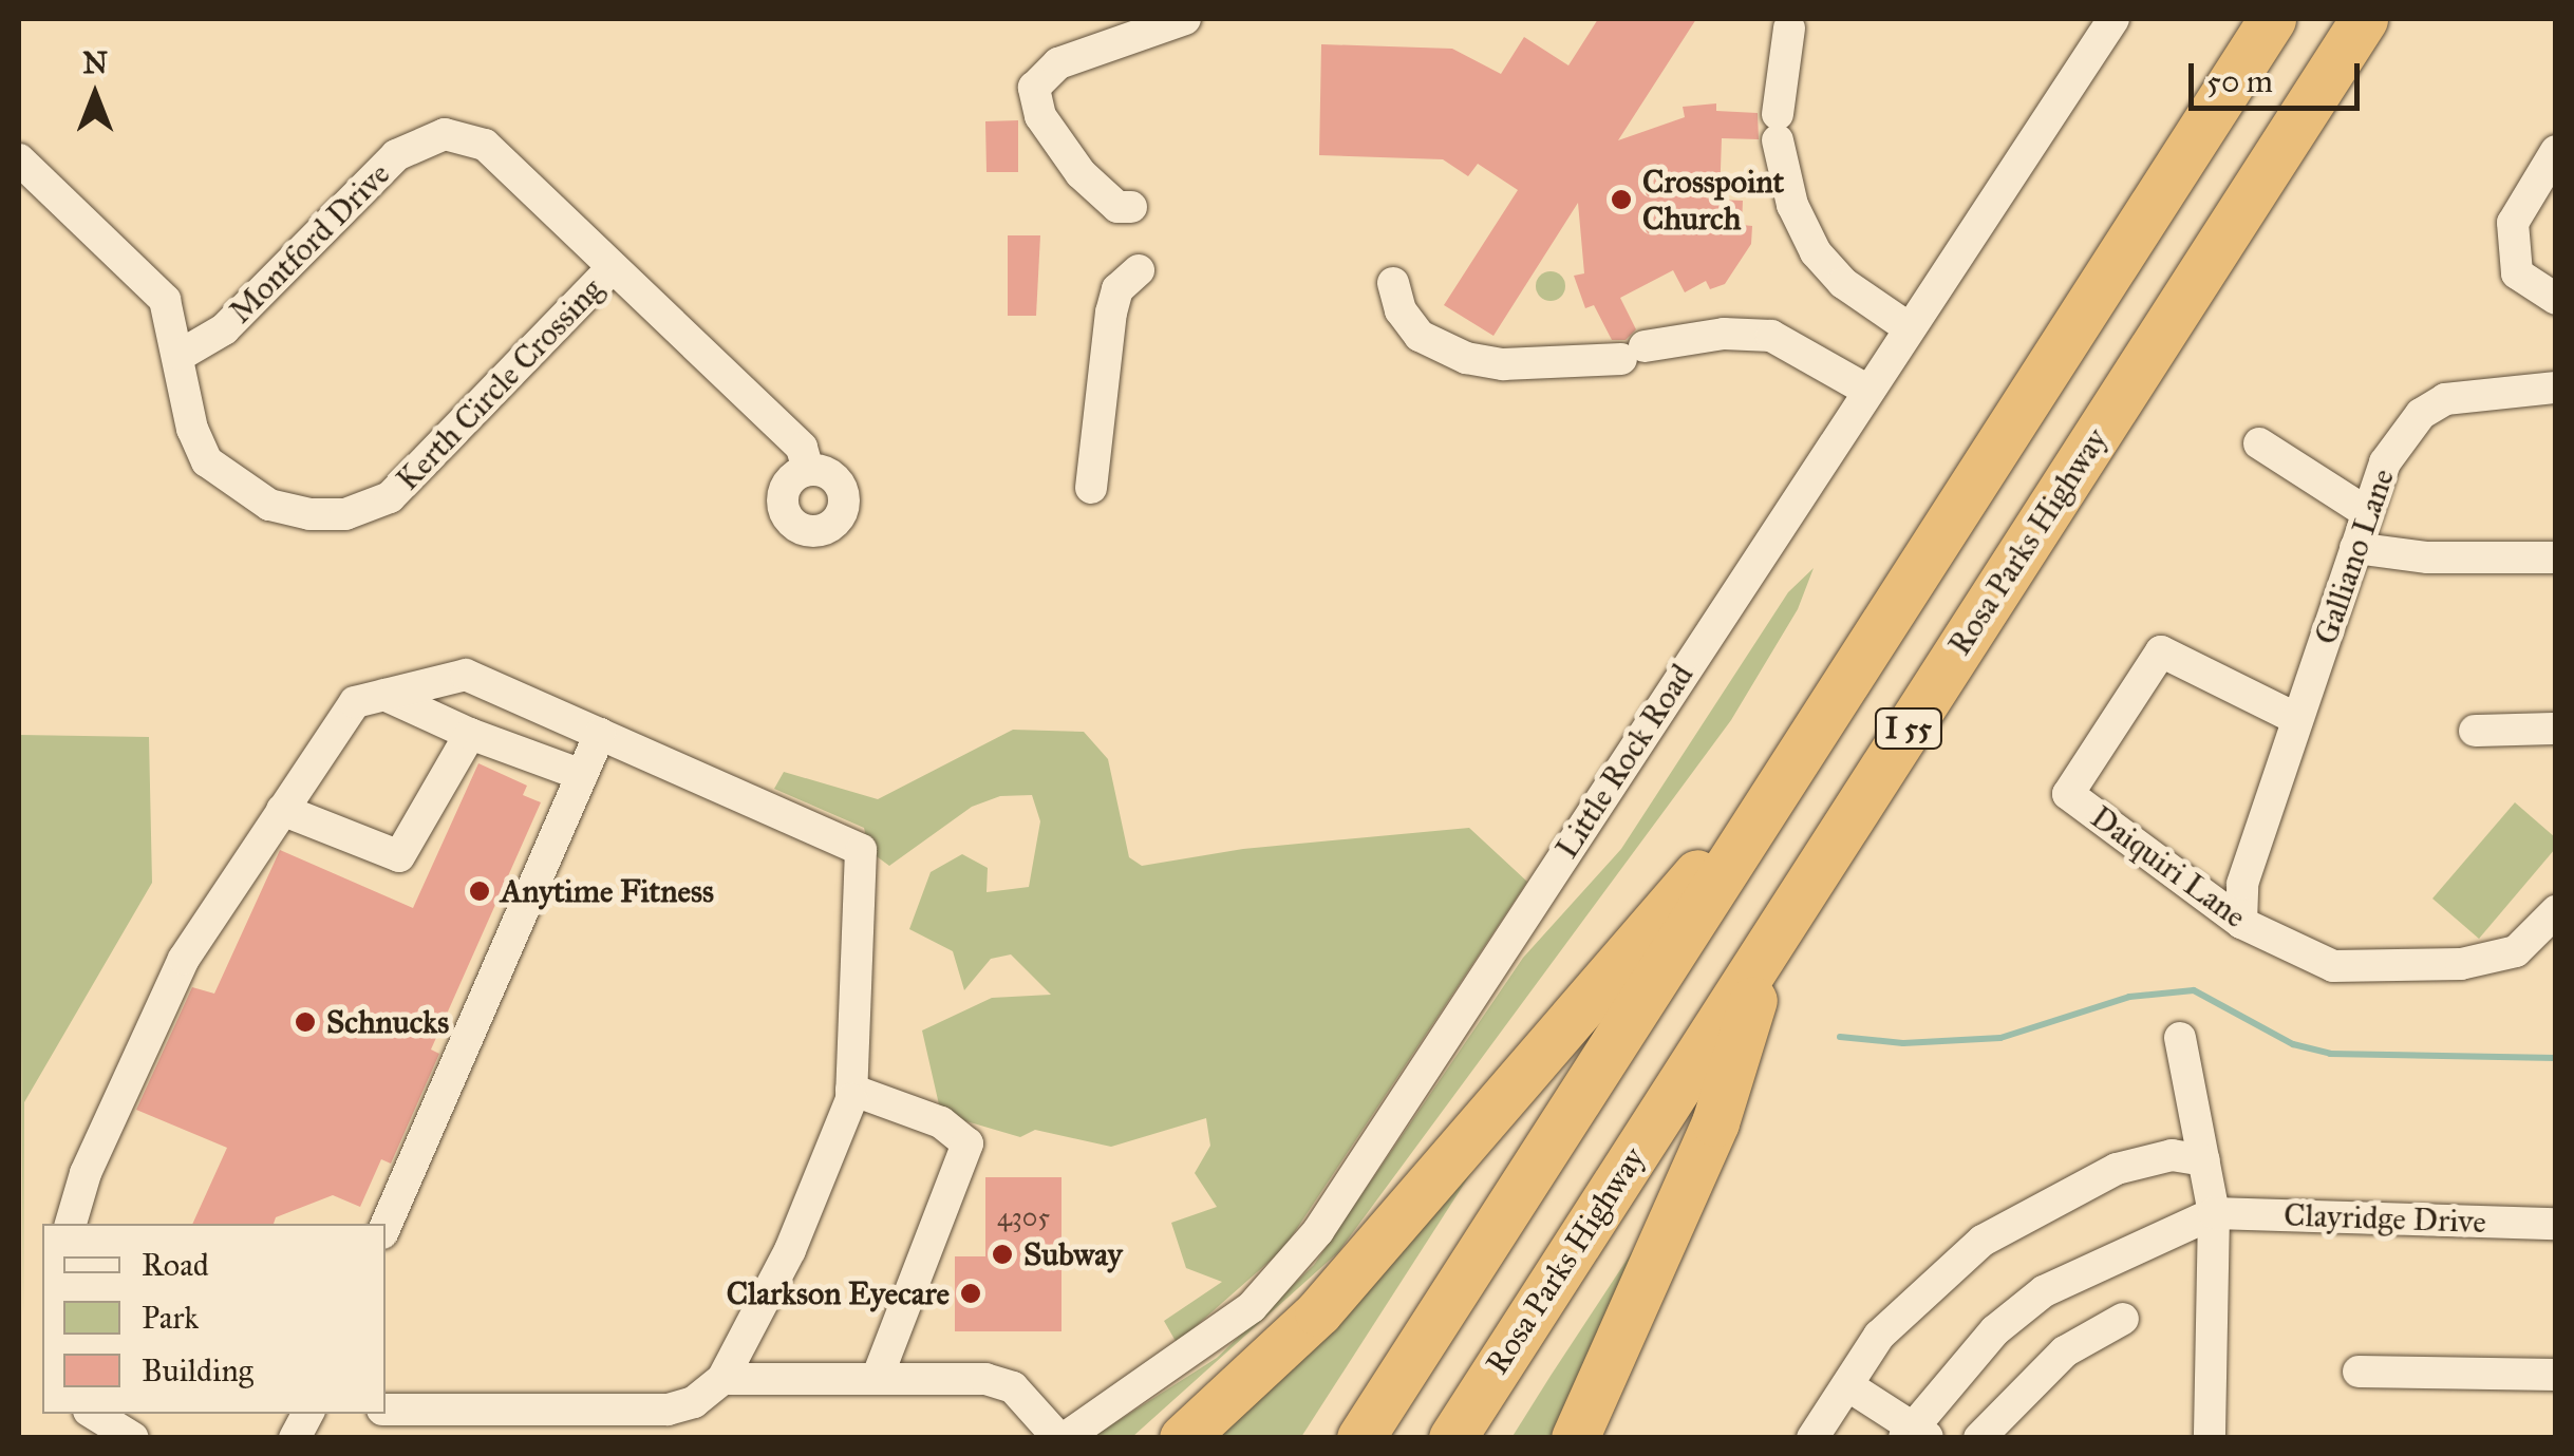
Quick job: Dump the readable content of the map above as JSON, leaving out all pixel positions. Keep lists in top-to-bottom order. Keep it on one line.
{"streets":{"highway":["Rosa Parks Highway","I 55"],"street":["Montford Drive","Kerth Circle Crossing","Galliano Lane","Little Rock Road","Daiquiri Lane","Clayridge Drive"]},"crossings":[["Montford Drive","Kerth Circle Crossing"],["Galliano Lane","Daiquiri Lane"]],"places":["Crosspoint Church","Anytime Fitness","Schnucks","Subway","Clarkson Eyecare"],"house_numbers":["4305"],"legend":["Road","Park","Building"],"scale_bar":"50 m","north":"top"}
